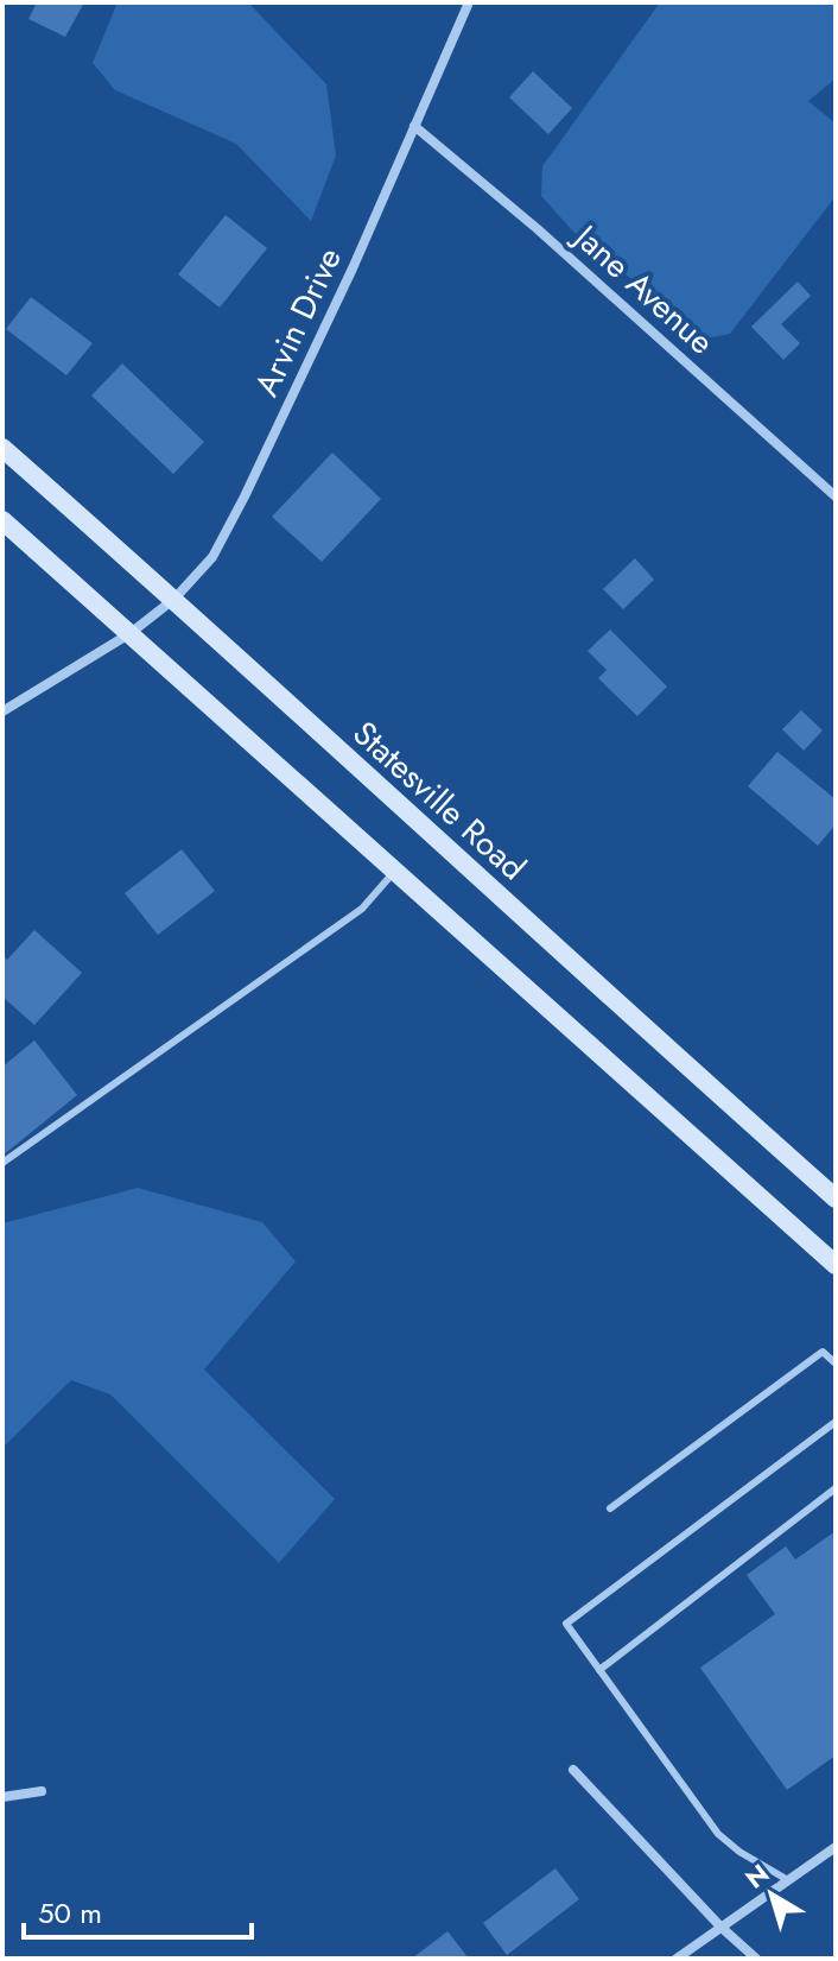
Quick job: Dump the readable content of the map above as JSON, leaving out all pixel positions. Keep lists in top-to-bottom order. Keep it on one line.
{"streets":{"main road":["Statesville Road"],"street":["Jane Avenue","Arvin Drive"]},"crossings":[["Jane Avenue","Arvin Drive"],["Arvin Drive","Statesville Road"]],"scale_bar":"50 m","north":"top left"}
